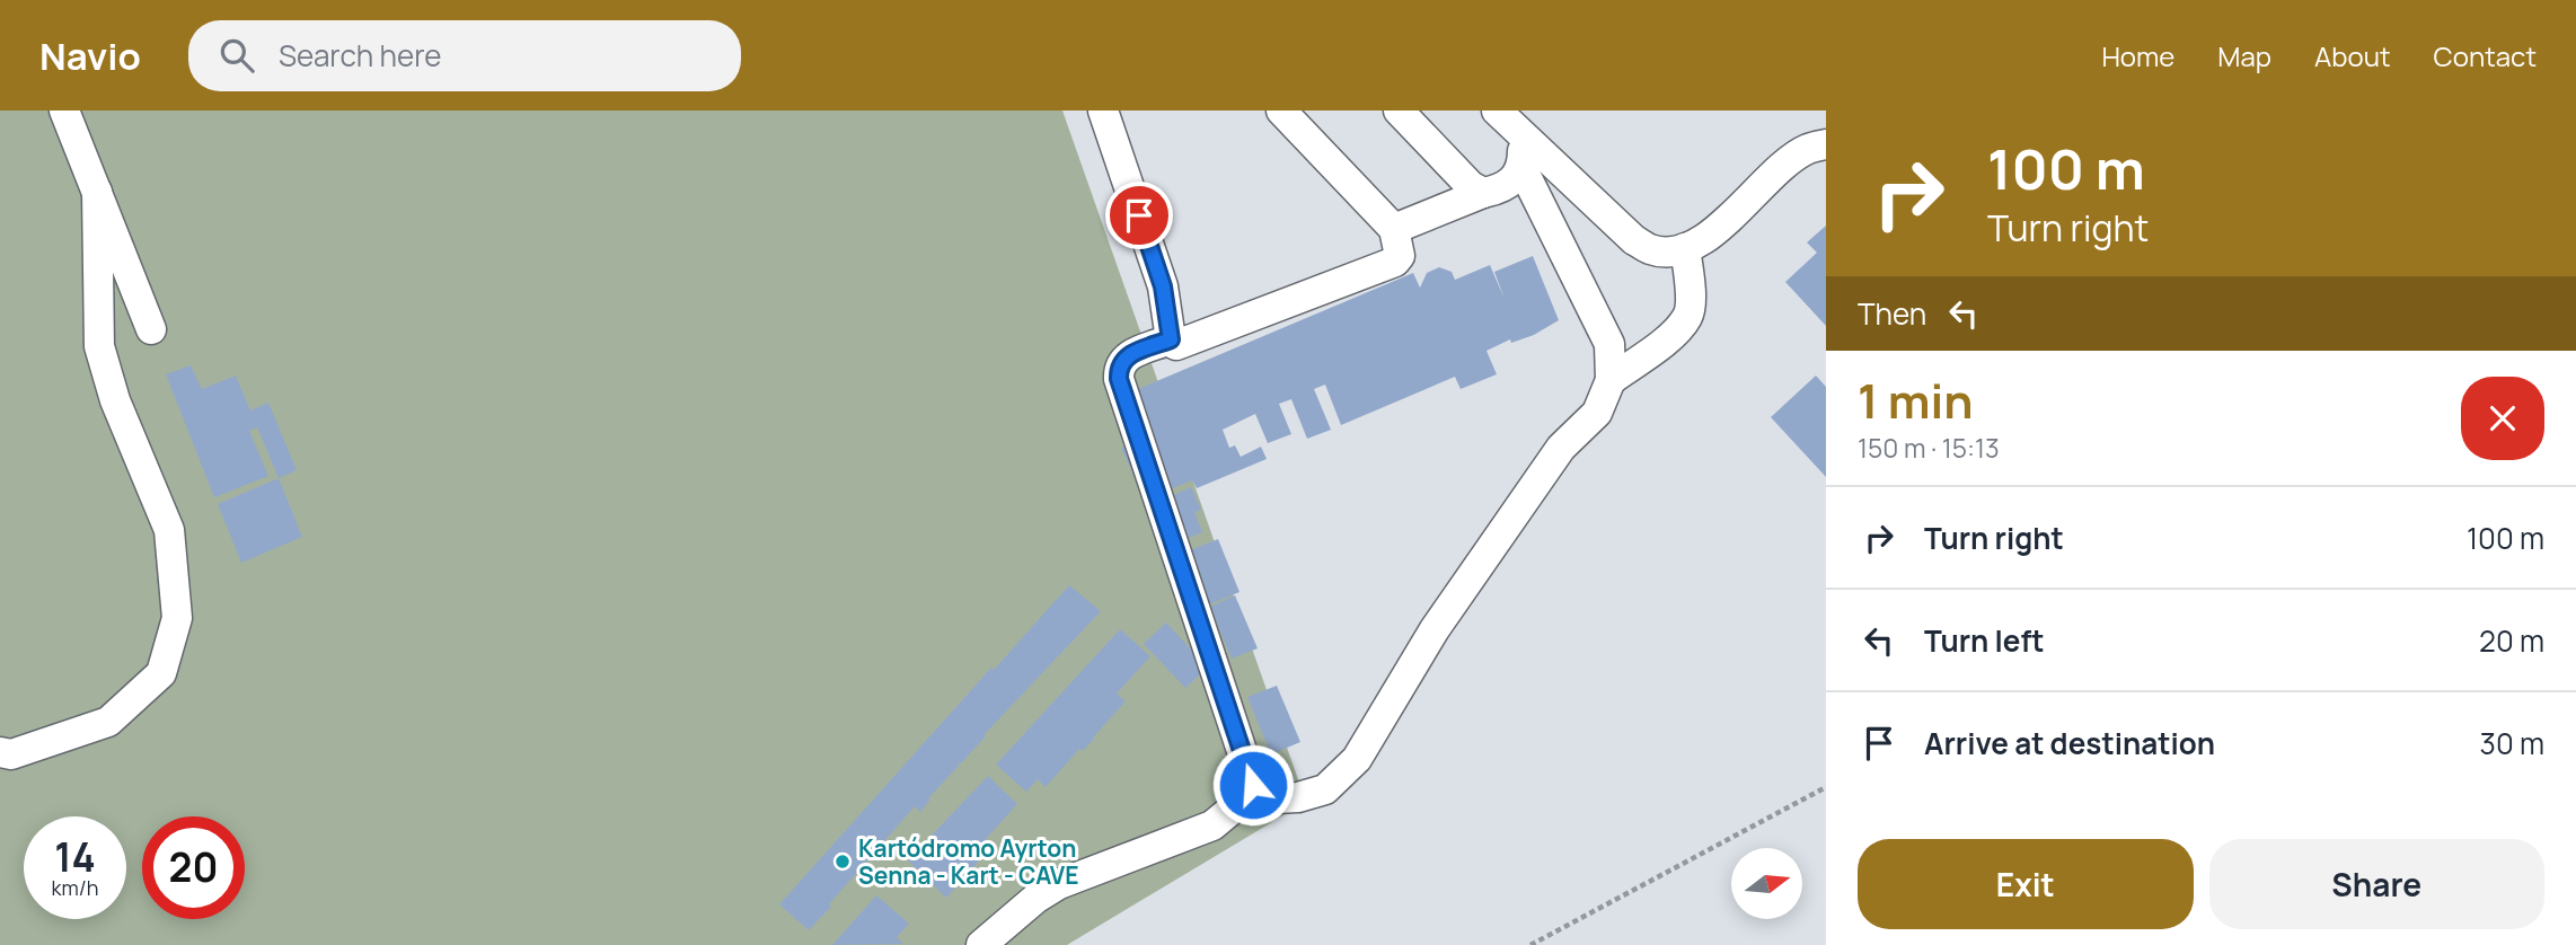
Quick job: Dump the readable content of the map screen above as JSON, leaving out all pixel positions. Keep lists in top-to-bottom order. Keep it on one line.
{"places":["Kartódromo Ayrton Senna - Kart - CAVE"],"north":"right","page":{"header":"Navio","search":"Search here","nav":["Home","Map","About","Contact"],"turn":["100 m","Turn right"],"then":"Then","heading":["1 min","150 m · 15:13"],"list":[{"name":"Turn right","value":"100 m"},{"name":"Turn left","value":"20 m"},{"name":"Arrive at destination","value":"30 m"}],"speed":"14 km/h","limit":"20","buttons":["Exit","Share"]}}
